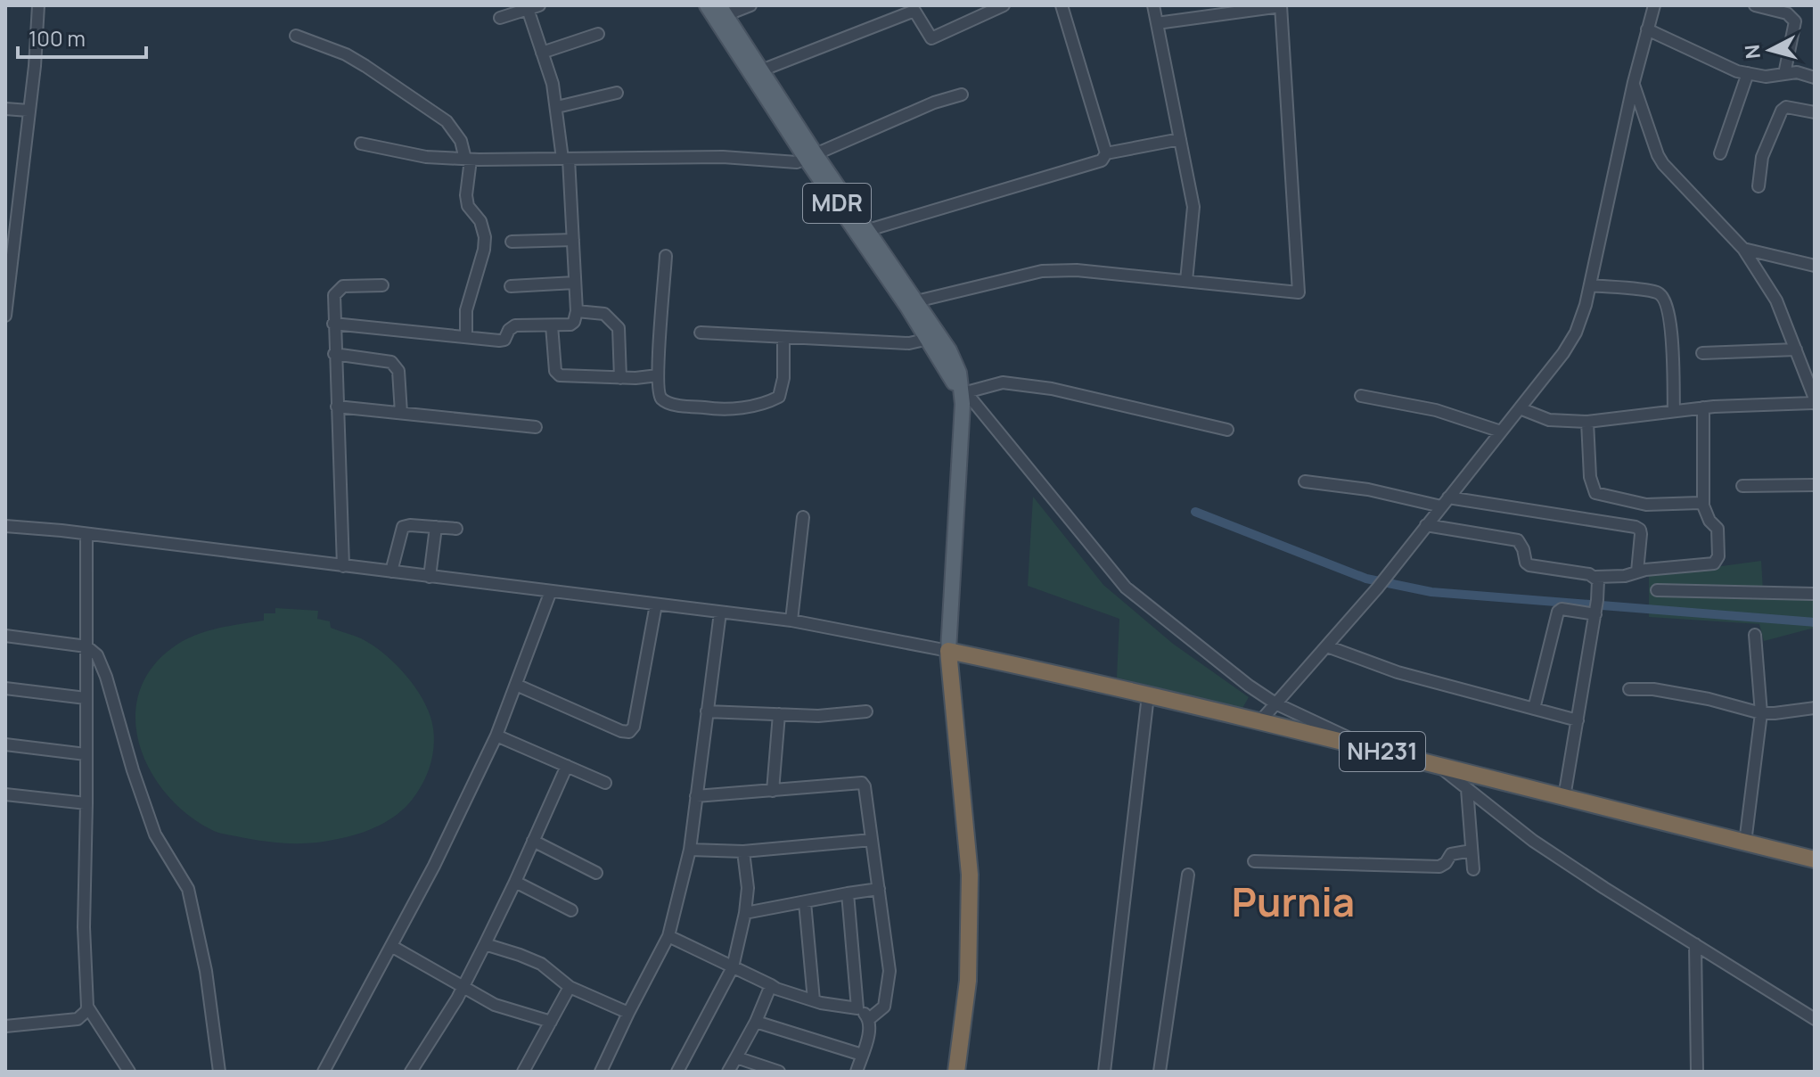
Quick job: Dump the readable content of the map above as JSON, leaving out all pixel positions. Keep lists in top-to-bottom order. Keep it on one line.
{"streets":{"highway":["NH231"],"main road":["MDR"]},"crossings":[["MDR","NH231"]],"districts":["Purnia"],"scale_bar":"100 m","north":"left"}
